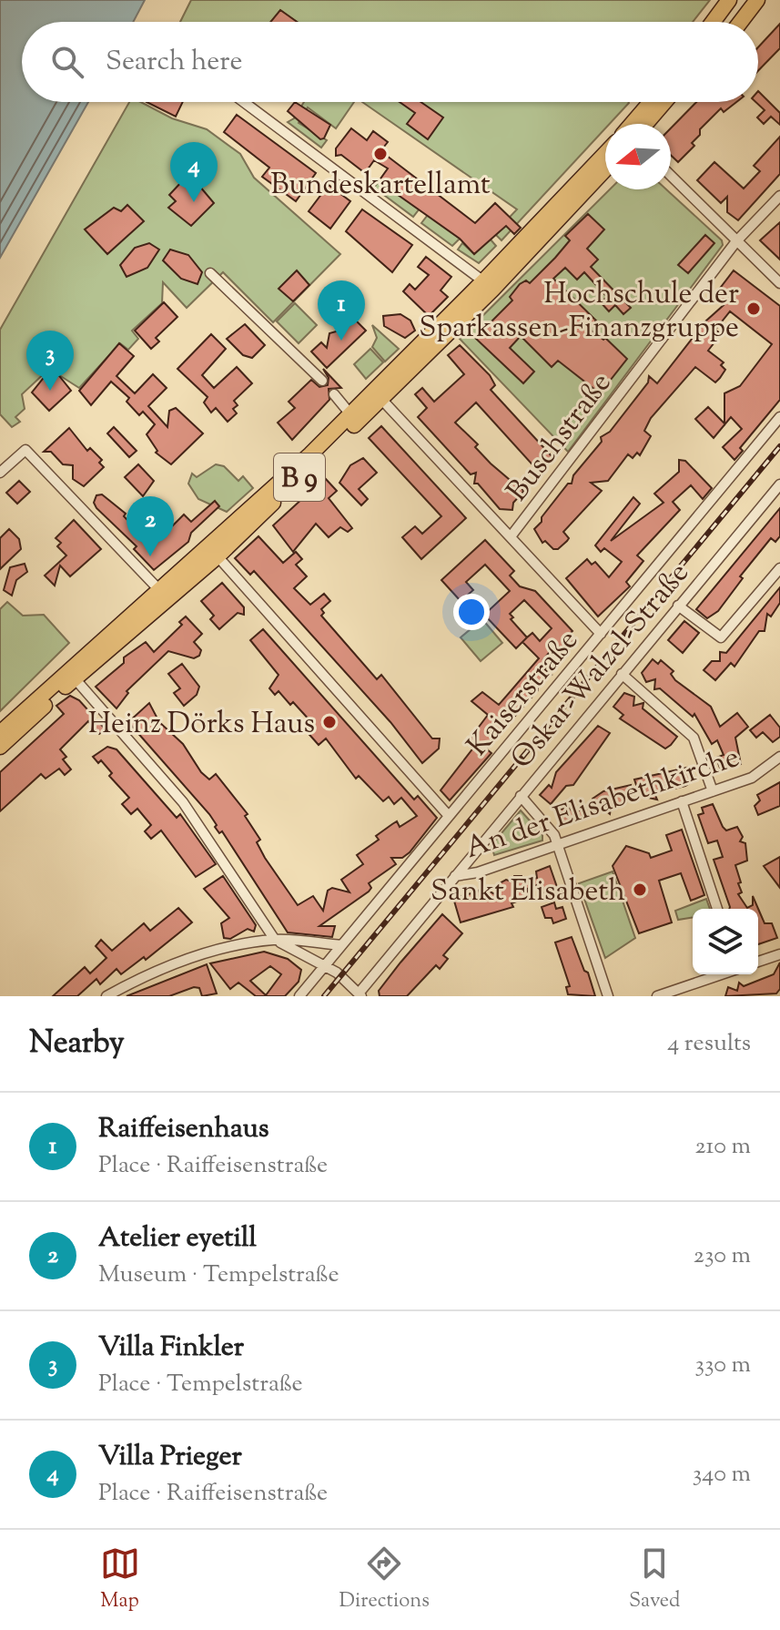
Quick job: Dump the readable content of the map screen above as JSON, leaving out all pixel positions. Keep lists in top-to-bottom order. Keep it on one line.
{"streets":{"main road":["B 9"],"street":["Buschstraße","Oskar-Walzel-Straße","Kaiserstraße","An der Elisabethkirche"]},"crossings":[["Oskar-Walzel-Straße","An der Elisabethkirche"]],"places":["Bundeskartellamt","Hochschule der Sparkassen-Finanzgruppe","Heinz Dörks Haus","Sankt Elisabeth"],"north":"left","page":{"search":"Search here","pins":["4","1","3","2"],"heading":["Nearby","4 results"],"list":[{"mark":"1","name":"Raiffeisenhaus","note":"Place · Raiffeisenstraße","value":"210 m"},{"mark":"2","name":"Atelier eyetill","note":"Museum · Tempelstraße","value":"230 m"},{"mark":"3","name":"Villa Finkler","note":"Place · Tempelstraße","value":"330 m"},{"mark":"4","name":"Villa Prieger","note":"Place · Raiffeisenstraße","value":"340 m"}],"nav":["Map","Directions","Saved"]}}
